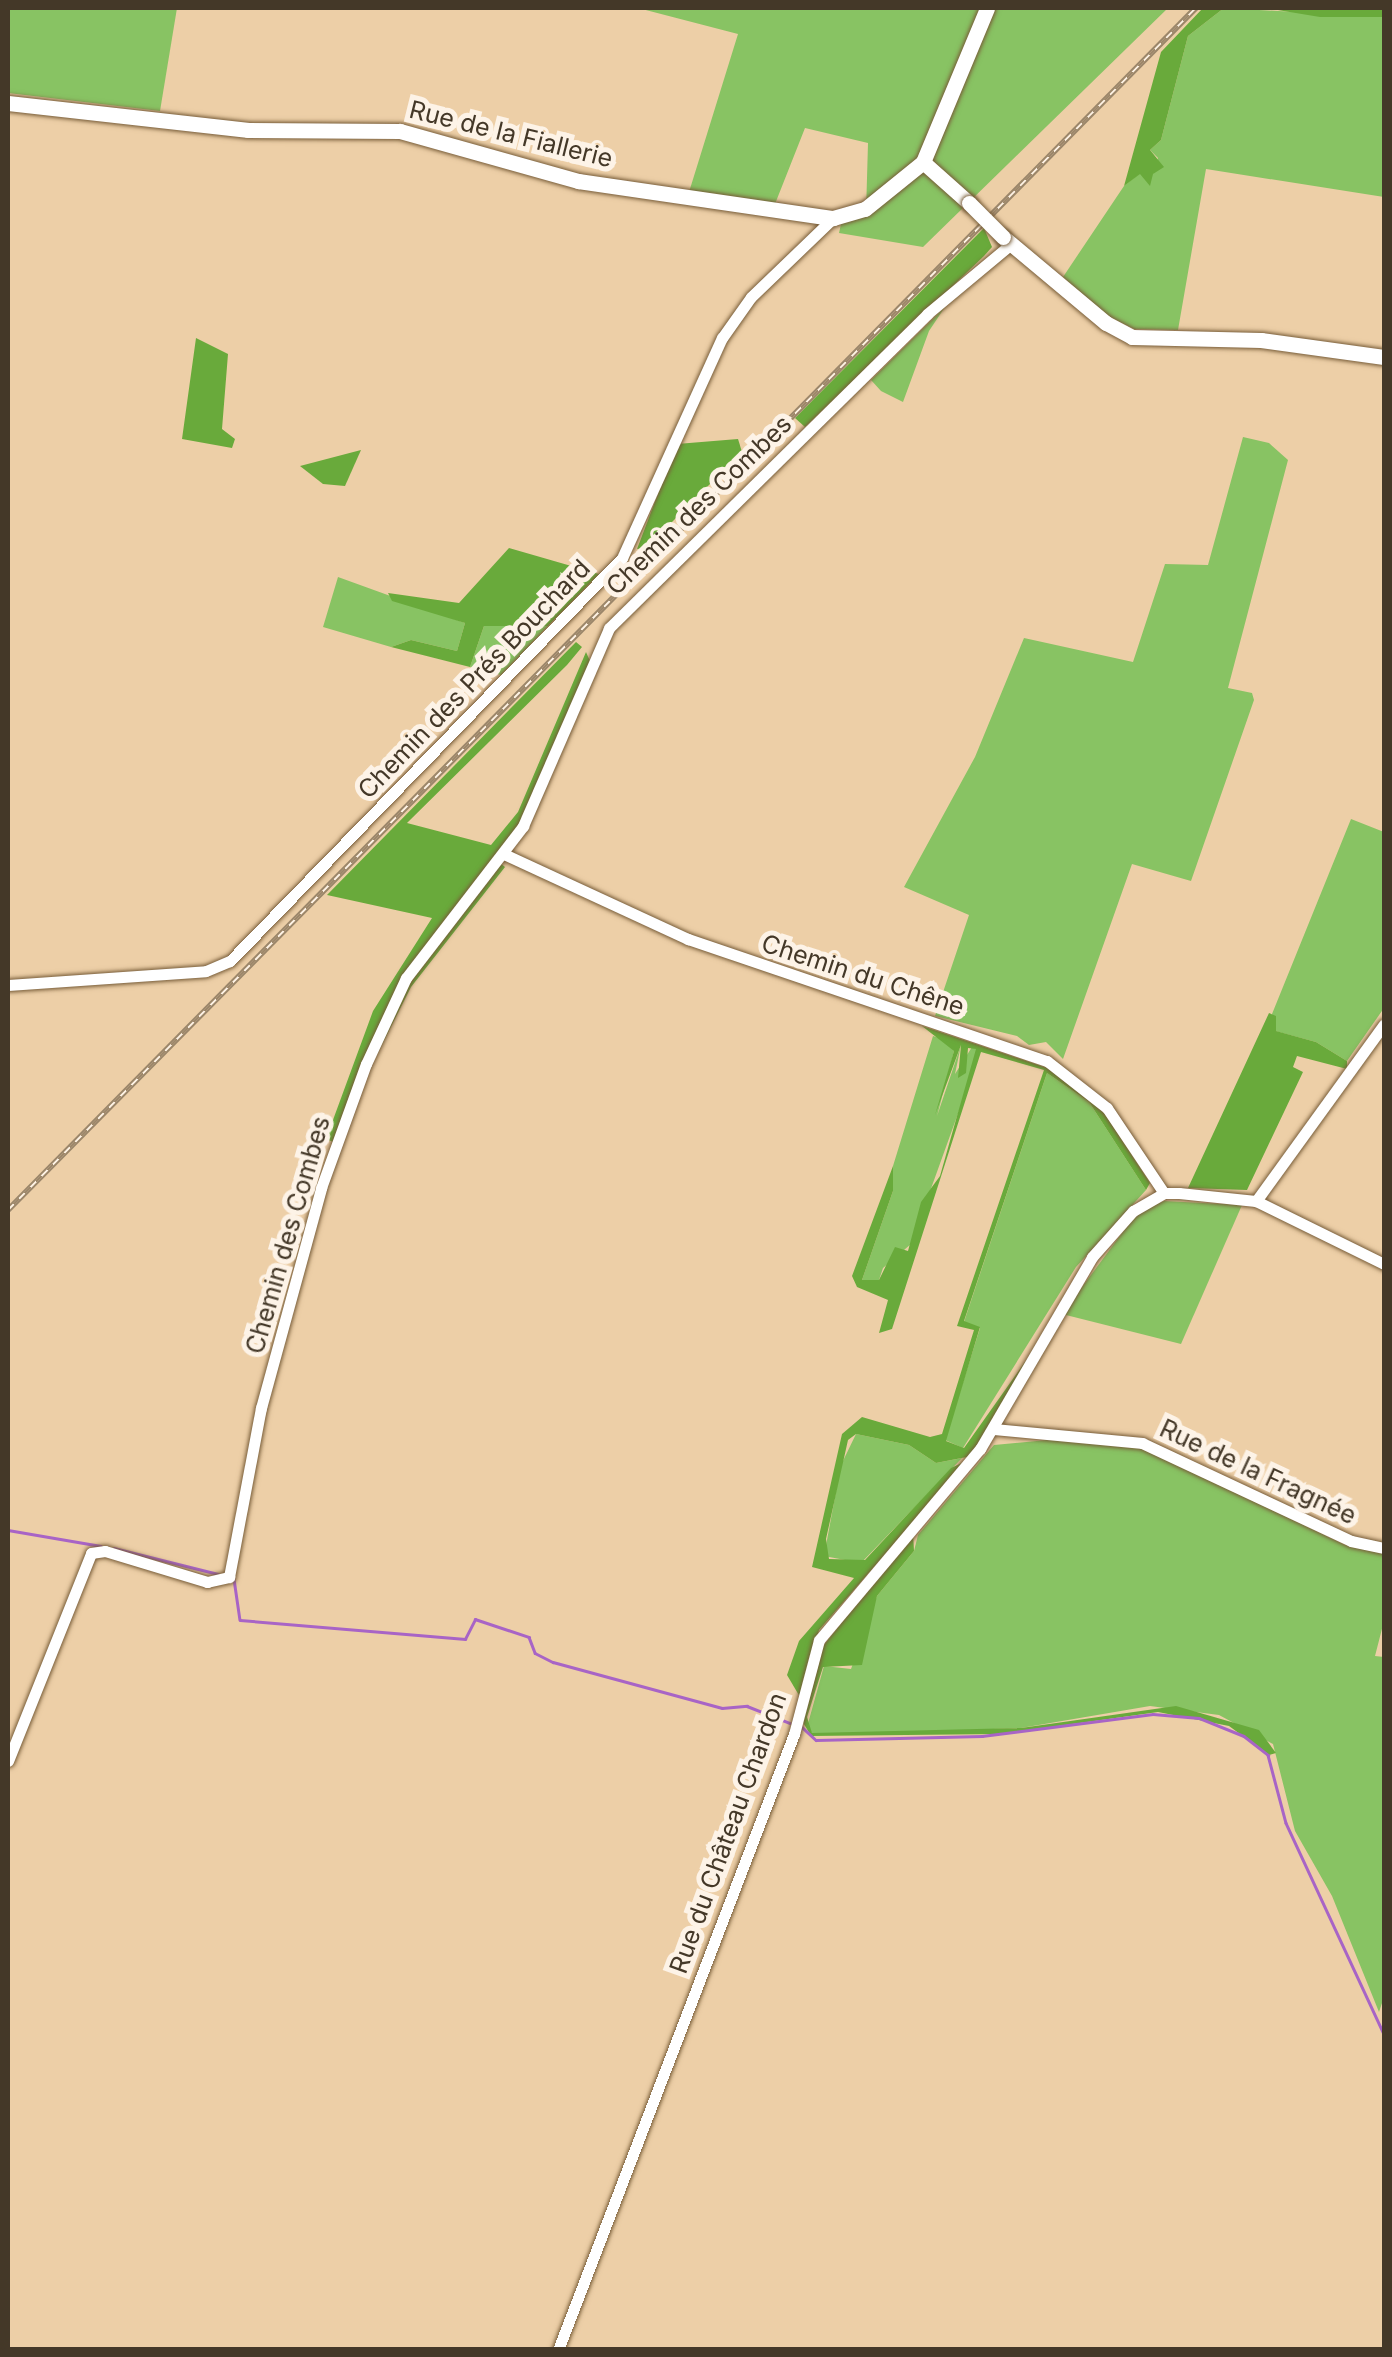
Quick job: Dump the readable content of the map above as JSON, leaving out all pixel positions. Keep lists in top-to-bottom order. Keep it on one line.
{"streets":{"street":["Rue de la Fiallerie","Chemin des Combes","Chemin des Prés Bouchard","Chemin du Chêne","Rue de la Fragnée","Rue du Château Chardon"]},"crossings":[["Rue de la Fiallerie","Chemin des Prés Bouchard"],["Chemin des Combes","Chemin du Chêne"],["Chemin du Chêne","Rue du Château Chardon"],["Rue de la Fragnée","Rue du Château Chardon"]]}
